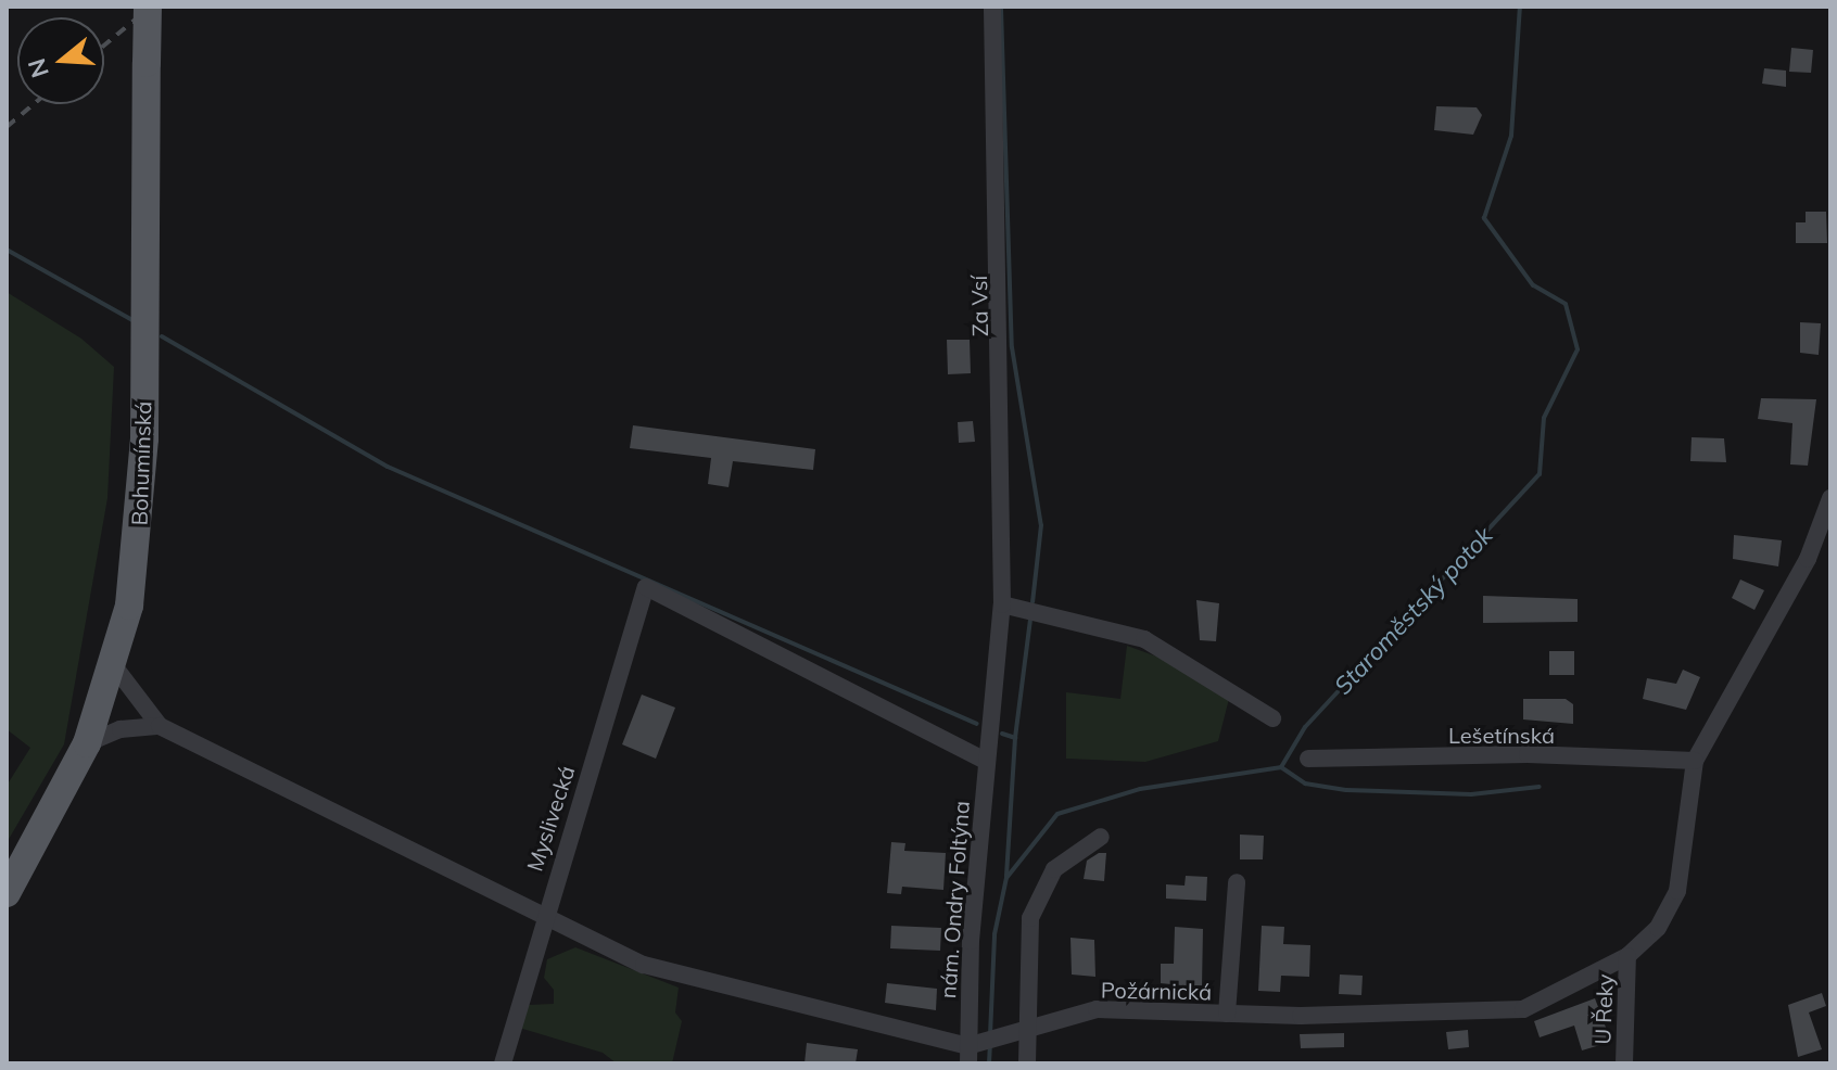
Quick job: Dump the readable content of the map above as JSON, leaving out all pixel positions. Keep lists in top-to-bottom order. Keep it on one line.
{"streets":{"main road":["Bohumínská"],"street":["Za Vsí","Lešetínská","Myslivecká","nám. Ondry Foltýna","Požárnická","U Řeky"]},"crossings":[["Za Vsí","nám. Ondry Foltýna"],["Myslivecká","nám. Ondry Foltýna"],["nám. Ondry Foltýna","Požárnická"],["Požárnická","U Řeky"]],"water":["Staroměstský potok"],"north":"left"}
